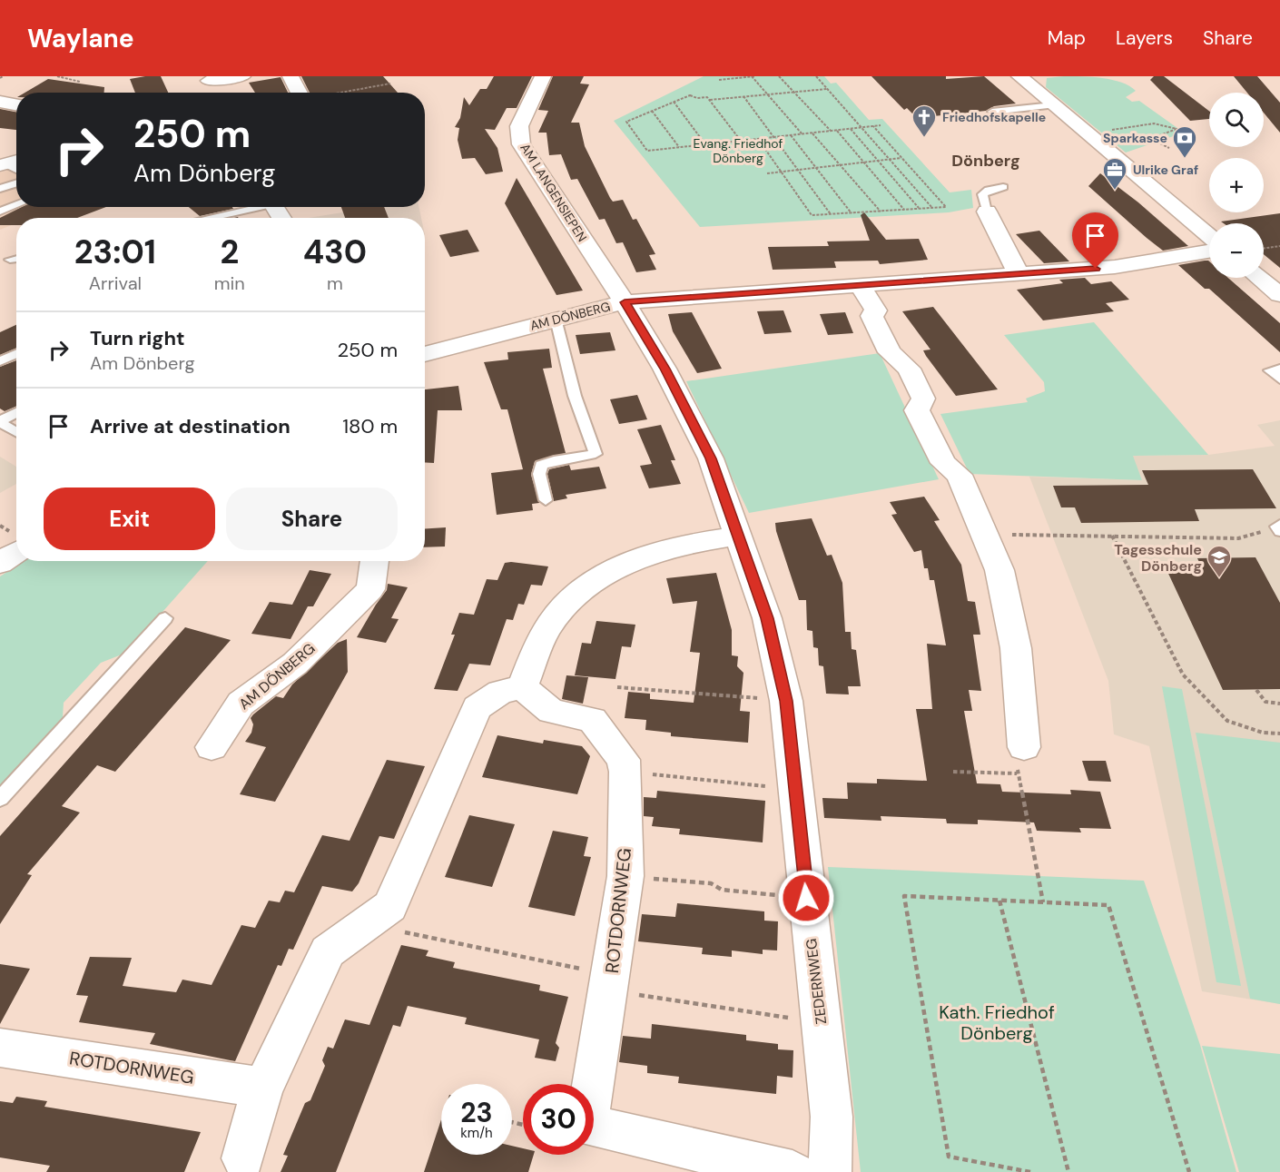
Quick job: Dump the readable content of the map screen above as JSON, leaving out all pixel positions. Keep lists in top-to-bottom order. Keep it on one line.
{"streets":{"street":["AM LANGENSIEPEN","AM DÖNBERG","ROTDORNWEG","ZEDERNWEG"]},"crossings":[["AM LANGENSIEPEN","AM DÖNBERG"],["AM LANGENSIEPEN","ZEDERNWEG"],["AM DÖNBERG","ZEDERNWEG"]],"districts":["Dönberg"],"parks":["Evang. Friedhof Dönberg","Kath. Friedhof Dönberg"],"places":{"church":["Friedhofskapelle"],"bank":["Sparkasse"],"office":["Ulrike Graf"],"school or university":["Tagesschule Dönberg"]},"page":{"header":"Waylane","nav":["Map","Layers","Share"],"map_buttons":["+","−"],"turn":["250 m","Am Dönberg"],"eta":["23:01","Arrival","2","min","430","m"],"list":[{"name":"Turn right","note":"Am Dönberg","value":"250 m"},{"name":"Arrive at destination","value":"180 m"}],"buttons":["Exit","Share"],"speed":"23 km/h","limit":"30"}}
